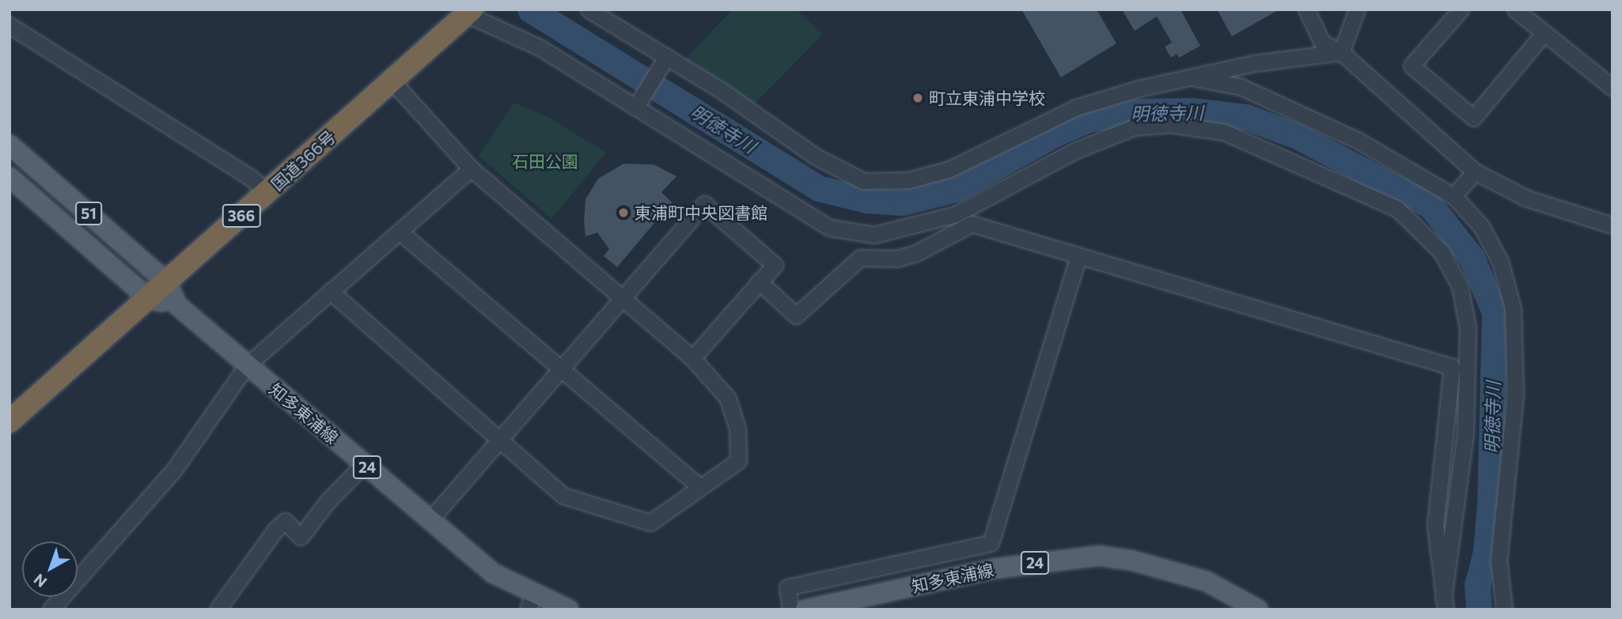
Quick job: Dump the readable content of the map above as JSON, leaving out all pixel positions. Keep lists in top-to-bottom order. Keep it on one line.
{"streets":{"highway":["国道366号","366"],"main road":["51","知多東浦線","24"]},"crossings":[["国道366号","51"],["国道366号","知多東浦線"],["51","知多東浦線"]],"water":["明徳寺川"],"parks":["石田公園"],"places":["町立東浦中学校","東浦町中央図書館"],"north":"bottom left"}
